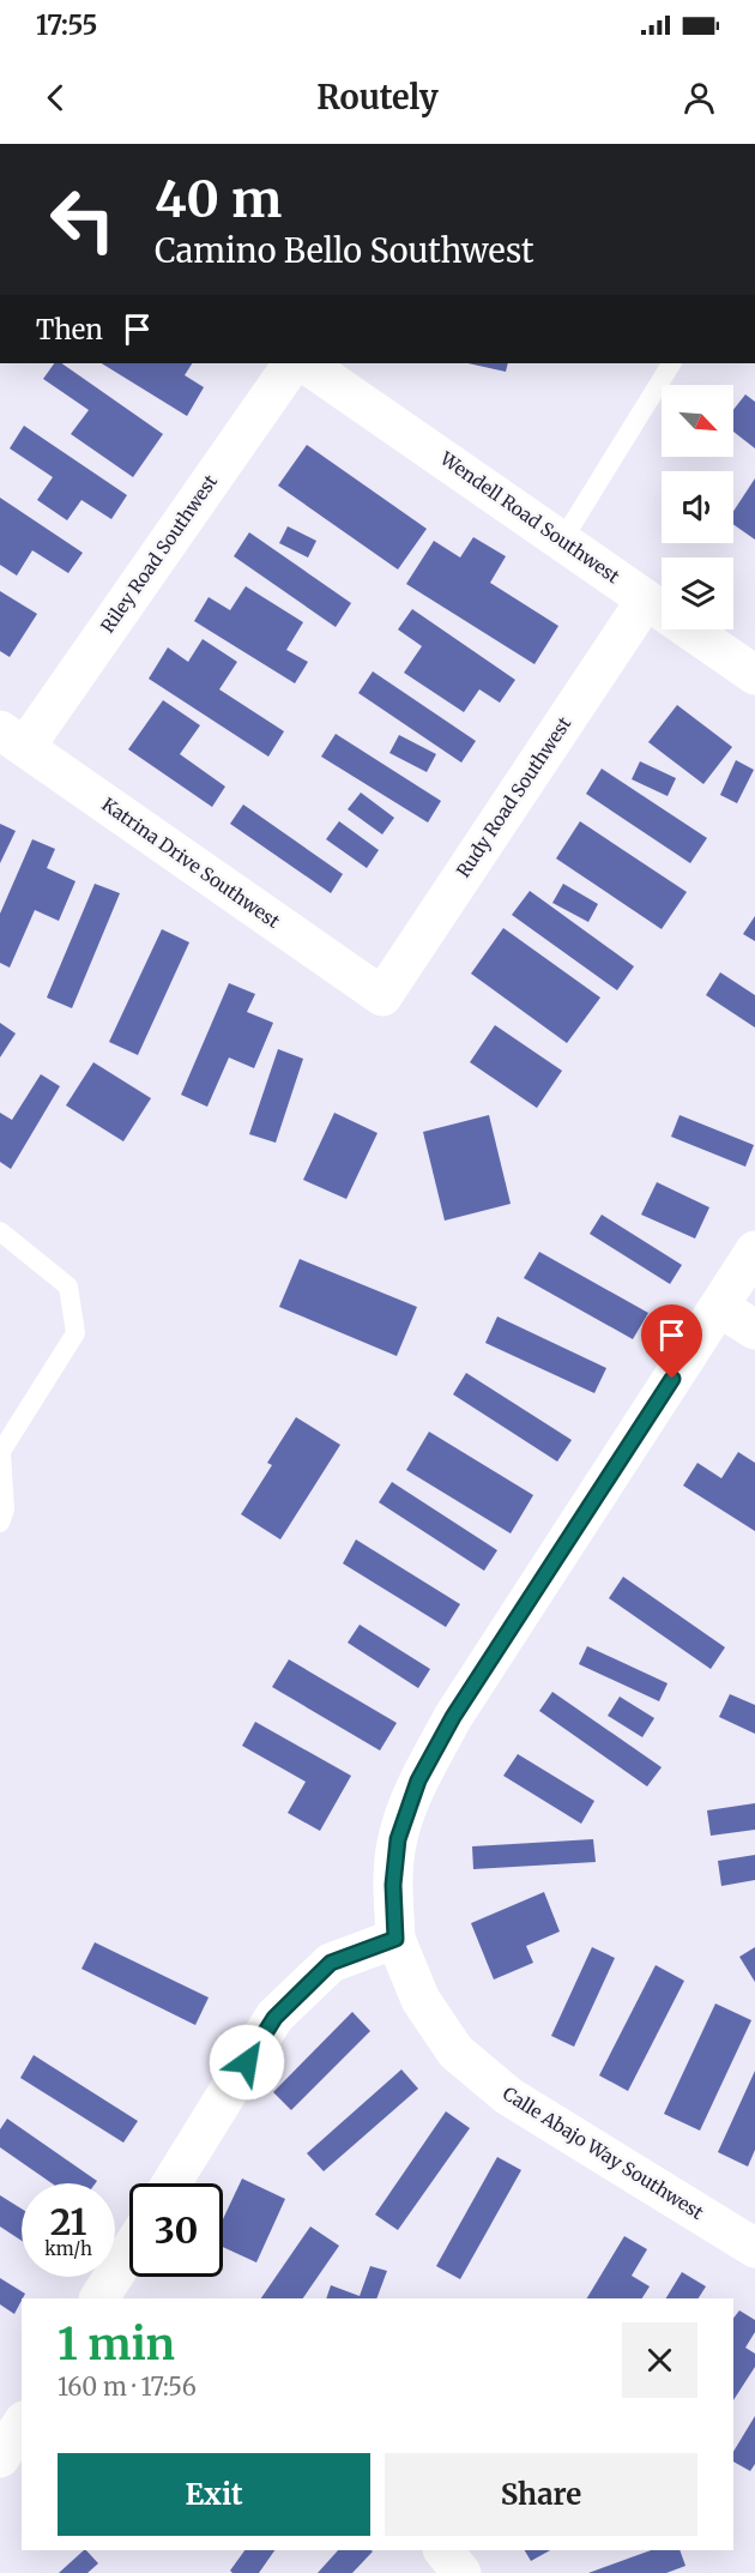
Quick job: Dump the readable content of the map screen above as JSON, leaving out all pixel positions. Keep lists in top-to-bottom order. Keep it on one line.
{"streets":{"street":["Wendell Road Southwest","Riley Road Southwest","Rudy Road Southwest","Katrina Drive Southwest","Calle Abajo Way Southwest"]},"crossings":[["Wendell Road Southwest","Rudy Road Southwest"],["Riley Road Southwest","Katrina Drive Southwest"],["Rudy Road Southwest","Katrina Drive Southwest"]],"north":"bottom right","page":{"status":"17:55","header":"Routely","turn":["40 m","Camino Bello Southwest"],"then":"Then","speed":"21 km/h","limit":"30","heading":["1 min","160 m · 17:56"],"buttons":["Exit","Share"]}}
